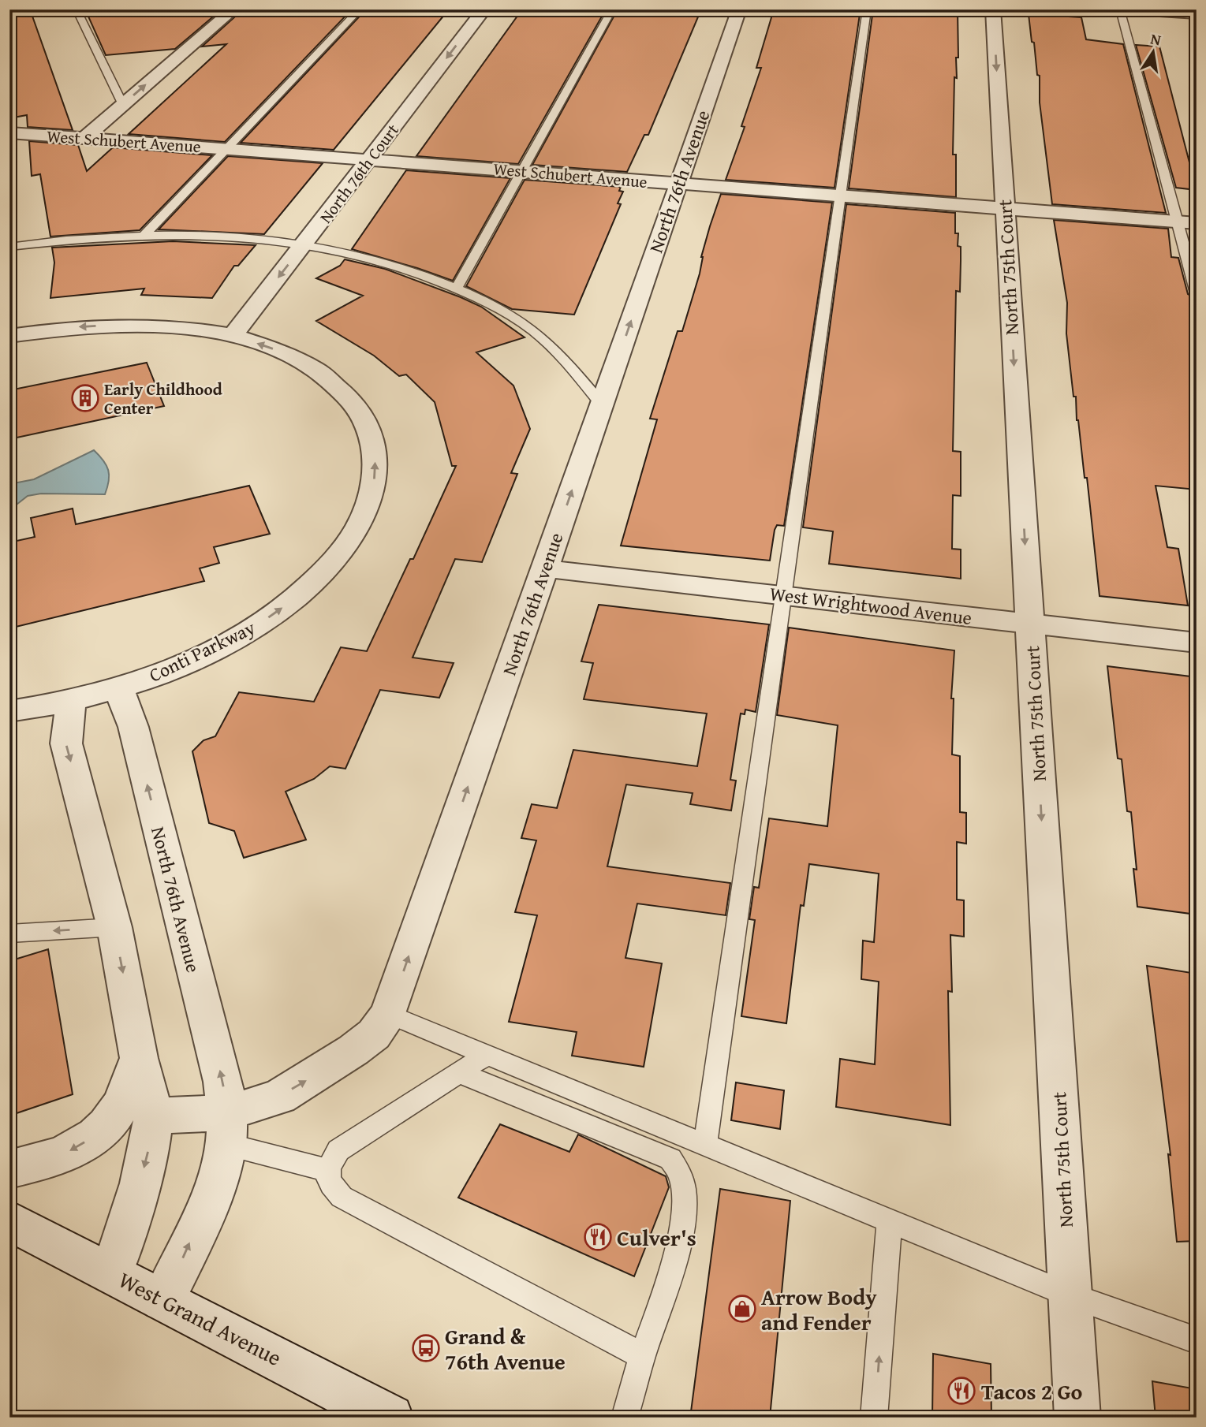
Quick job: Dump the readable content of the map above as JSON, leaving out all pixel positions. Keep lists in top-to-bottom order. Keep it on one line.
{"streets":{"street":["West Schubert Avenue","North 76th Court","North 76th Avenue","North 75th Court","West Wrightwood Avenue","Conti Parkway","West Grand Avenue"]},"crossings":[["West Schubert Avenue","North 76th Court"],["West Schubert Avenue","North 76th Avenue"],["West Schubert Avenue","North 75th Court"],["North 76th Court","Conti Parkway"],["North 76th Avenue","West Wrightwood Avenue"],["North 76th Avenue","Conti Parkway"],["North 76th Avenue","West Grand Avenue"],["North 75th Court","West Wrightwood Avenue"]],"one_way":["North 76th Court","North 76th Avenue","North 75th Court"],"places":{"building":["Early Childhood Center"],"restaurant":["Culver's","Tacos 2 Go"],"shop":["Arrow Body and Fender"],"bus stop":["Grand & 76th Avenue"]},"north":"top"}
